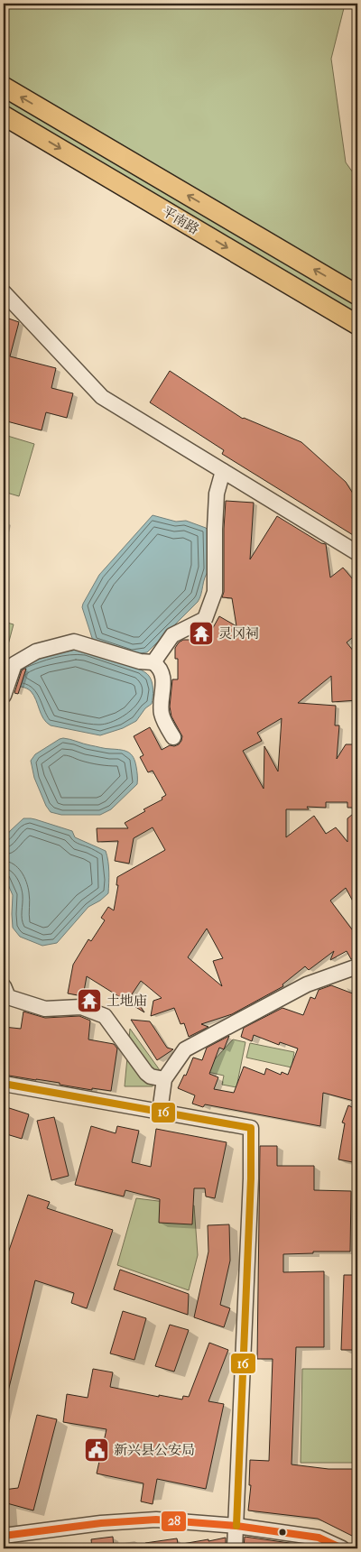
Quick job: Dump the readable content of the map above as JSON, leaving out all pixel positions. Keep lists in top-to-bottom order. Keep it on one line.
{"streets":{"main road":["平南路"]},"places":{"temple":["灵冈祠","土地庙"],"public building":["新兴县公安局"]},"lines":["transit line 16","transit line 28"]}
